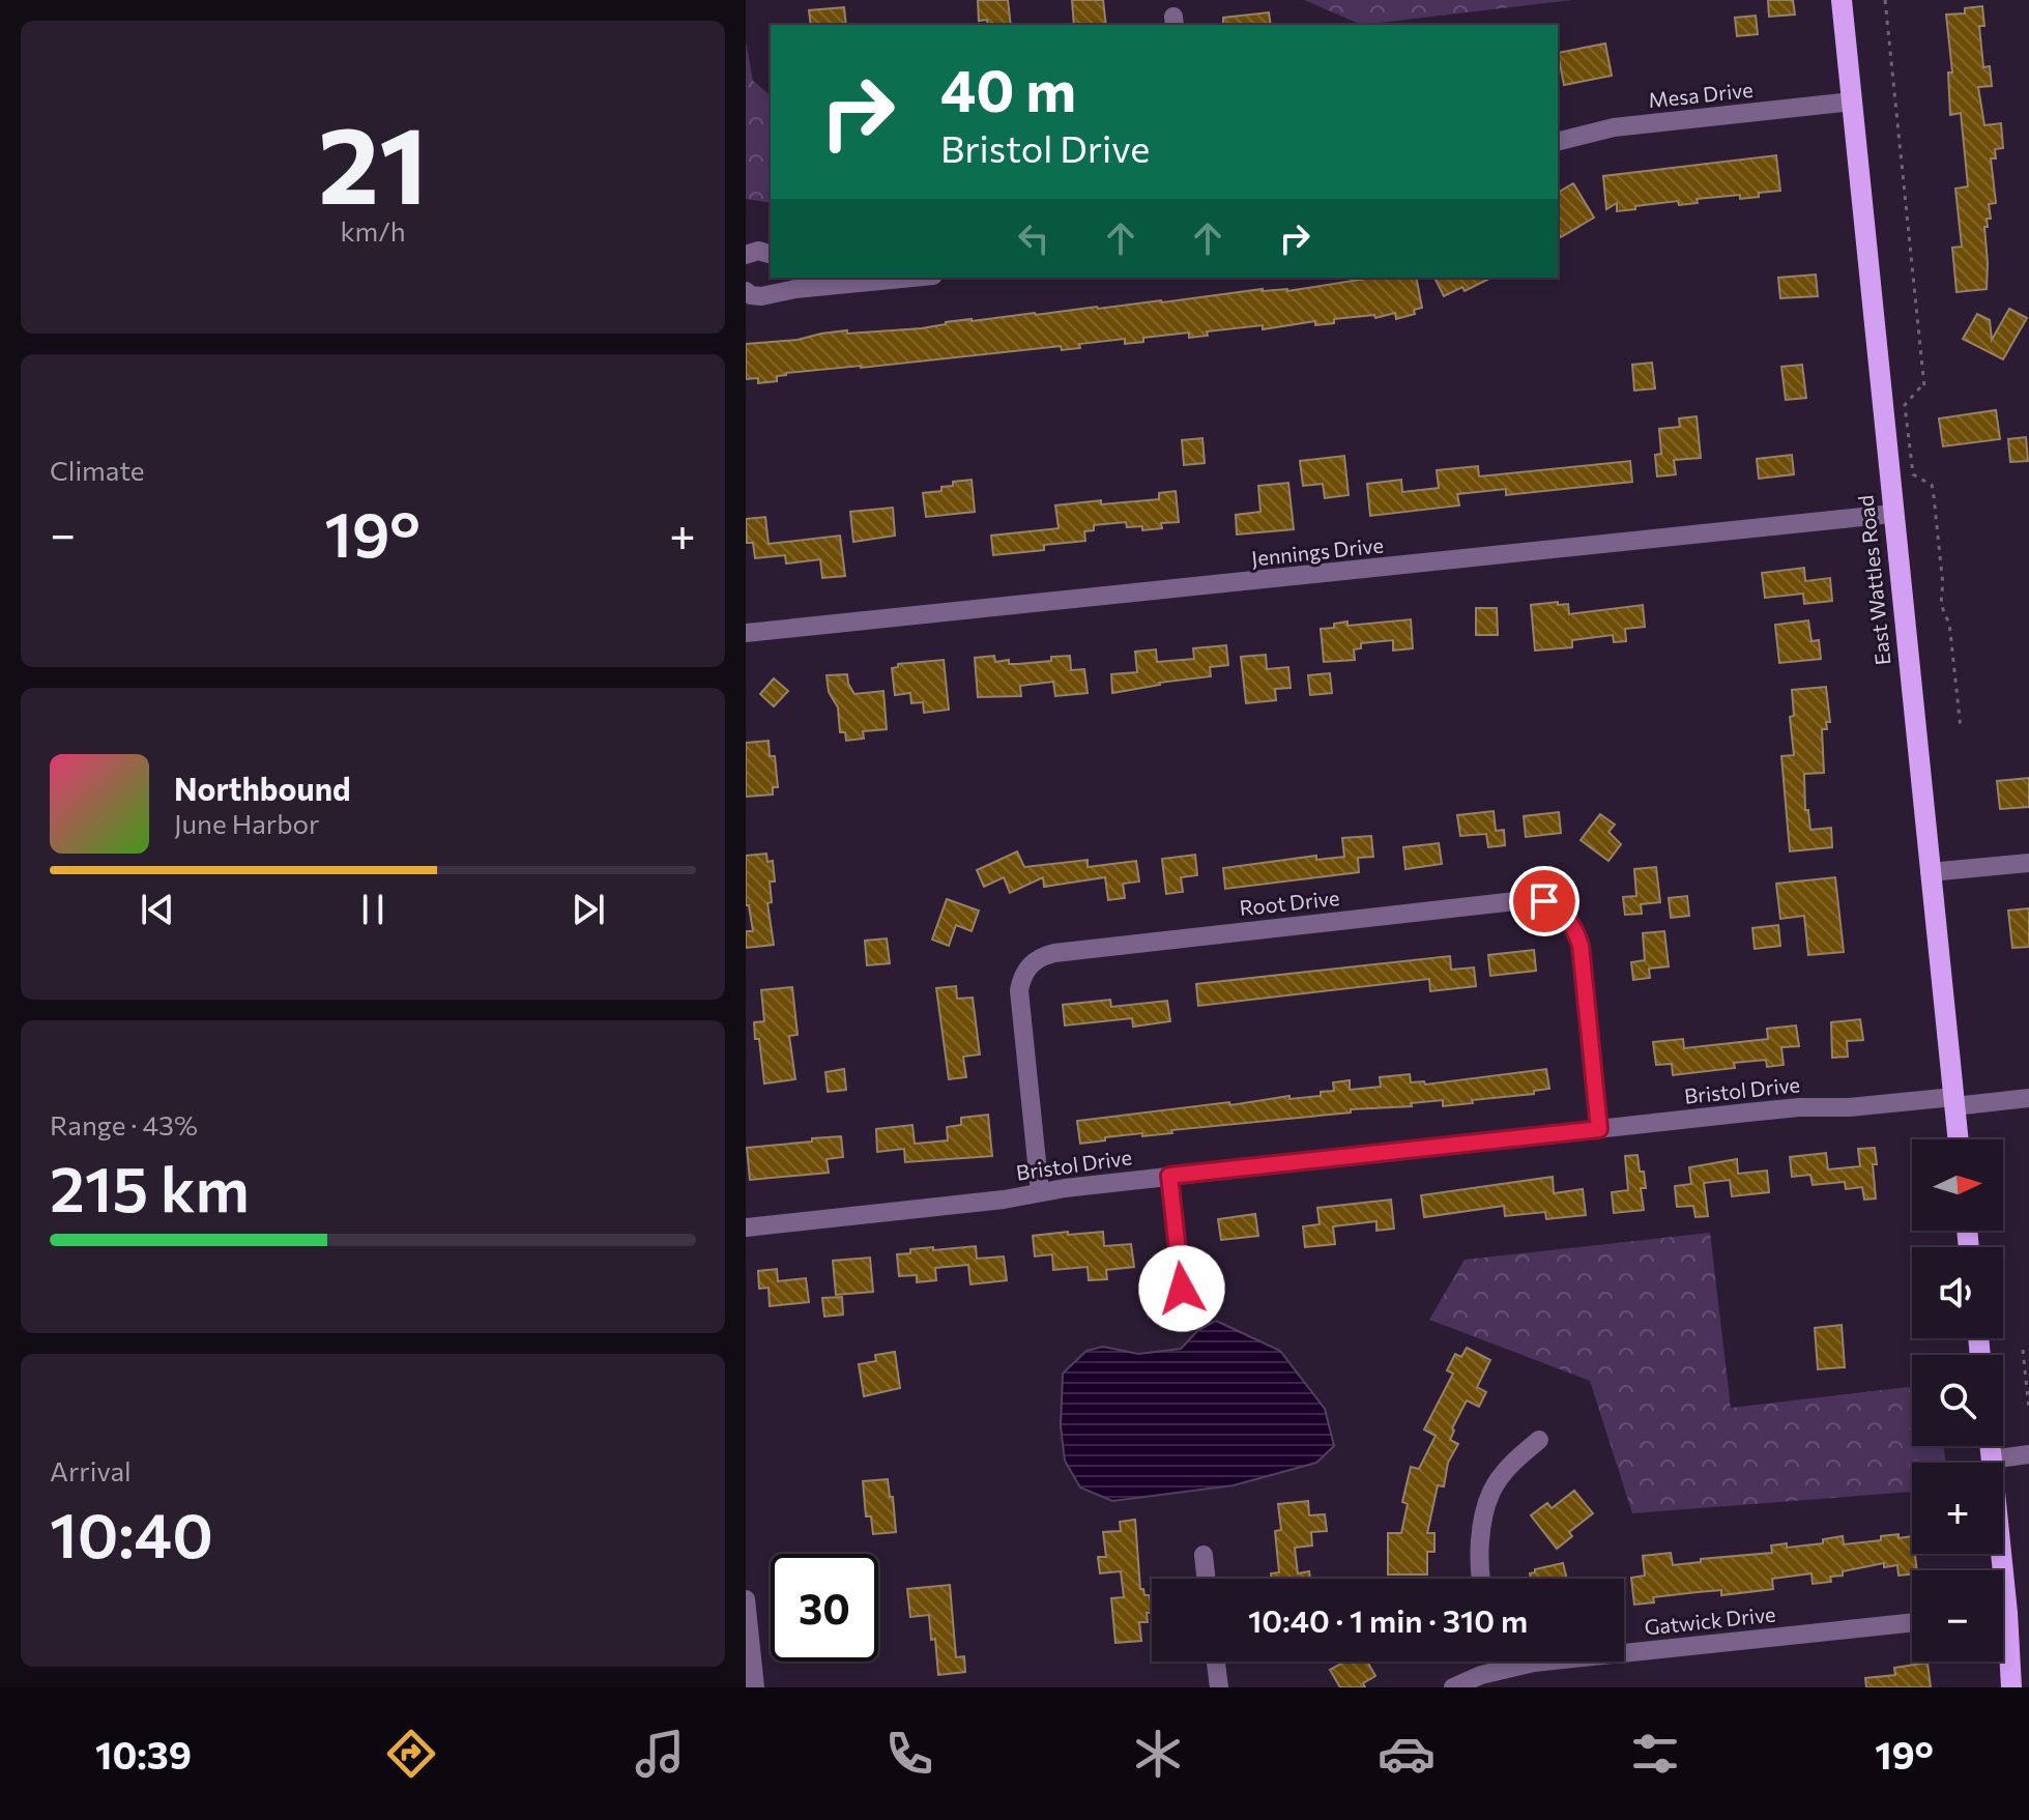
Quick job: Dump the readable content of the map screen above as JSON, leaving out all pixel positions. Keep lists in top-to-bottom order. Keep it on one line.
{"streets":{"main road":["East Wattles Road"],"street":["Mesa Drive","Jennings Drive","Root Drive","Bristol Drive","Gatwick Drive"]},"crossings":[["Mesa Drive","East Wattles Road"],["Jennings Drive","East Wattles Road"],["East Wattles Road","Bristol Drive"],["Root Drive","Bristol Drive"]],"north":"right","page":{"tile":[["21","km/h"],"Climate",["Range · 43%","215 km"],["Arrival","10:40"]],"turn":["40 m","Bristol Drive"],"heat":["−","19°","+"],"song":["Northbound","June Harbor"],"map_buttons":["+","−"],"limit":"30","trip":"10:40 · 1 min · 310 m","tabs":["10:39","19°"]}}
